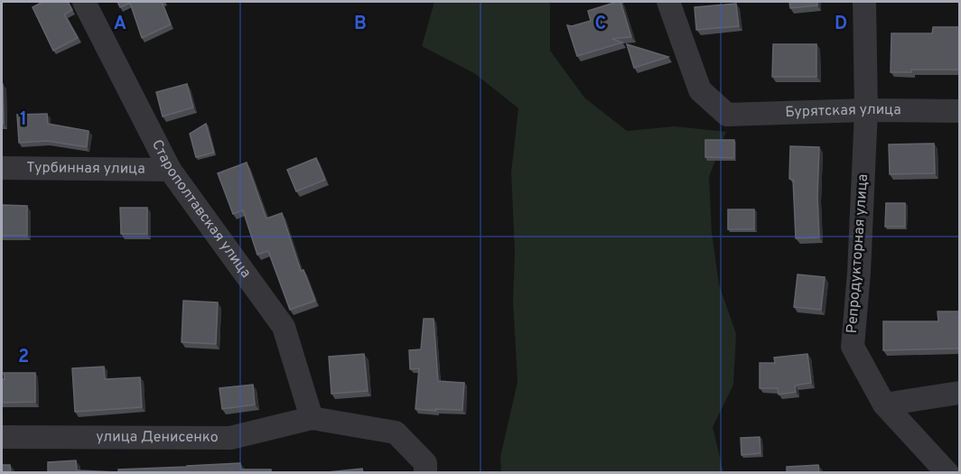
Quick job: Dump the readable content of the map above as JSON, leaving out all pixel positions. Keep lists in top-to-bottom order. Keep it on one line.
{"streets":{"street":["Бурятская улица","Турбинная улица","Старополтавская улица","Репродукторная улица","улица Денисенко"]},"crossings":[["Бурятская улица","Репродукторная улица"],["Турбинная улица","Старополтавская улица"],["Старополтавская улица","улица Денисенко"]],"grid":{"columns":["A","B","C","D"],"rows":["1","2"]}}
